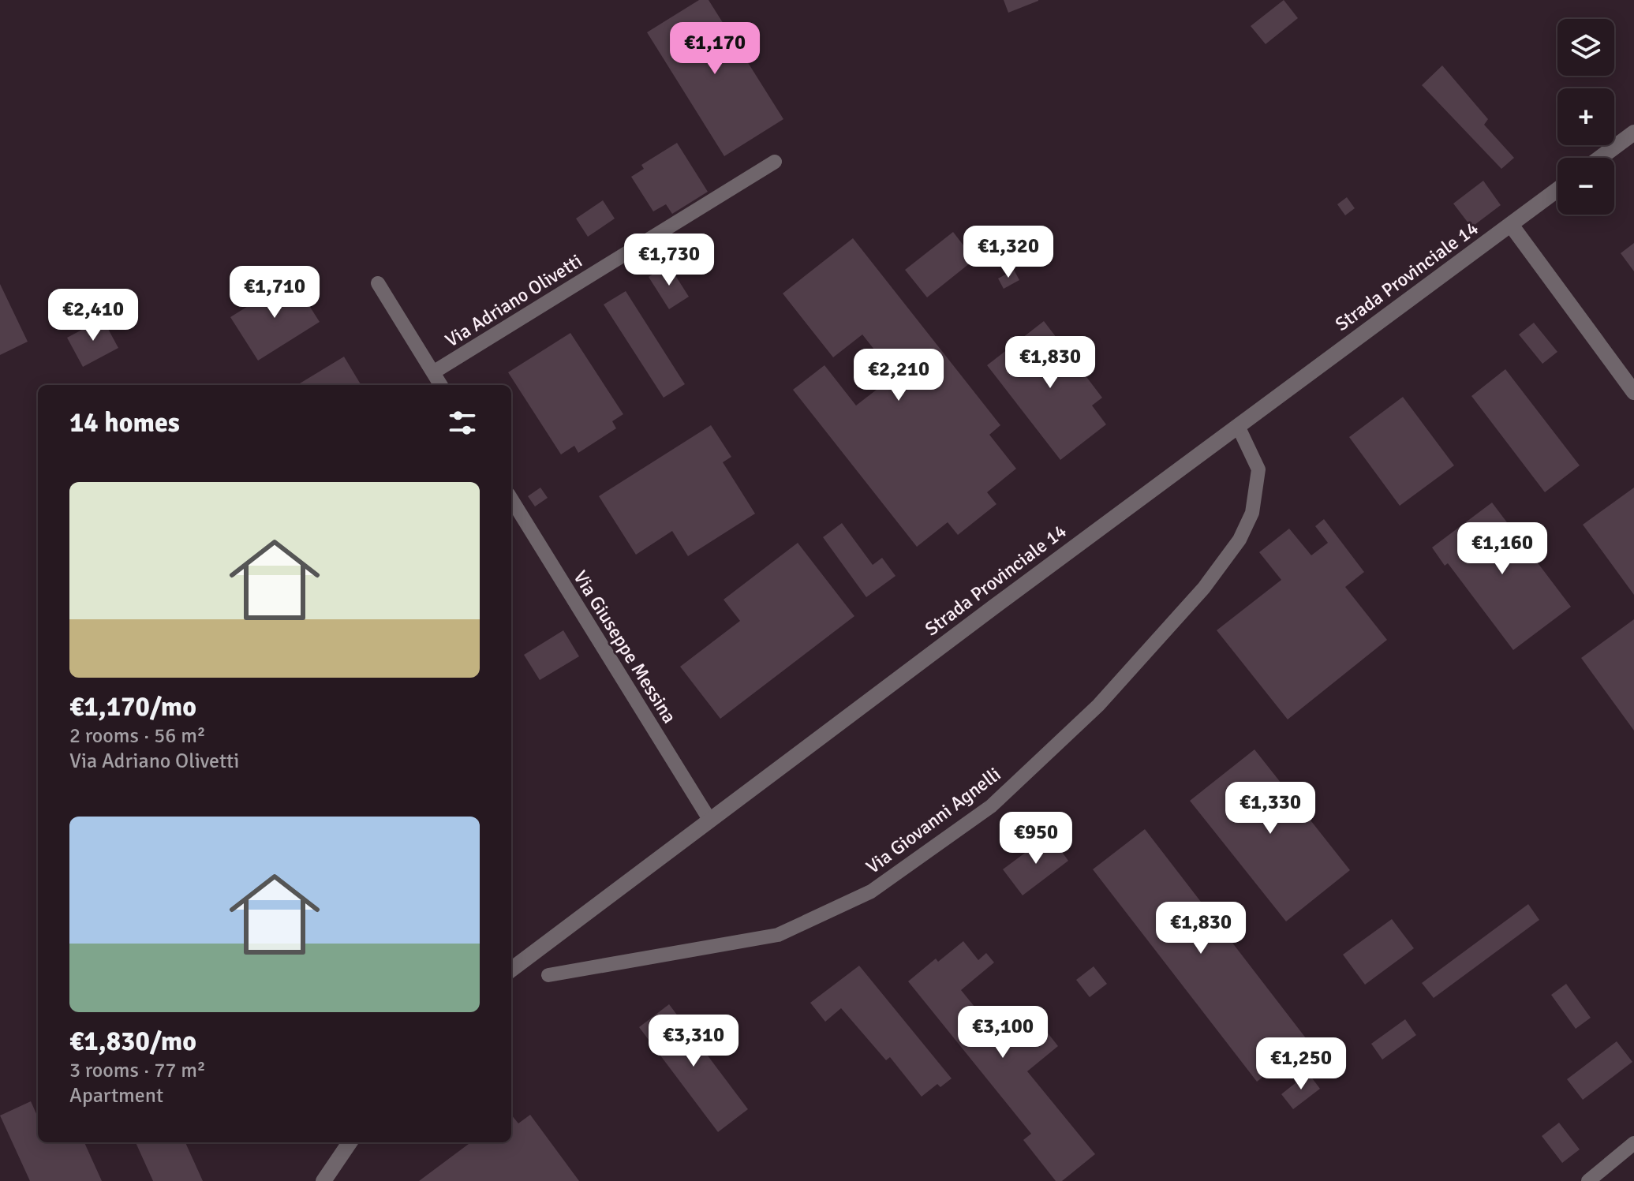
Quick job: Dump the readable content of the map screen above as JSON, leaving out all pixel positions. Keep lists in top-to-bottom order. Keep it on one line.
{"streets":{"street":["Strada Provinciale 14","Via Adriano Olivetti","Via Giuseppe Messina","Via Giovanni Agnelli"]},"crossings":[["Strada Provinciale 14","Via Giuseppe Messina"],["Strada Provinciale 14","Via Giovanni Agnelli"]],"page":{"map_buttons":["+","−"],"price":["€1,170","€1,320","€1,730","€1,710","€2,410","€1,830","€2,210","€1,160","€1,330","€950","€1,830","€3,100","€3,310","€1,250"],"heading":"14 homes","list":[{"name":"€1,170/mo","note":"2 rooms · 56 m² · Via Adriano Olivetti"},{"name":"€1,830/mo","note":"3 rooms · 77 m² · Apartment"}]}}
